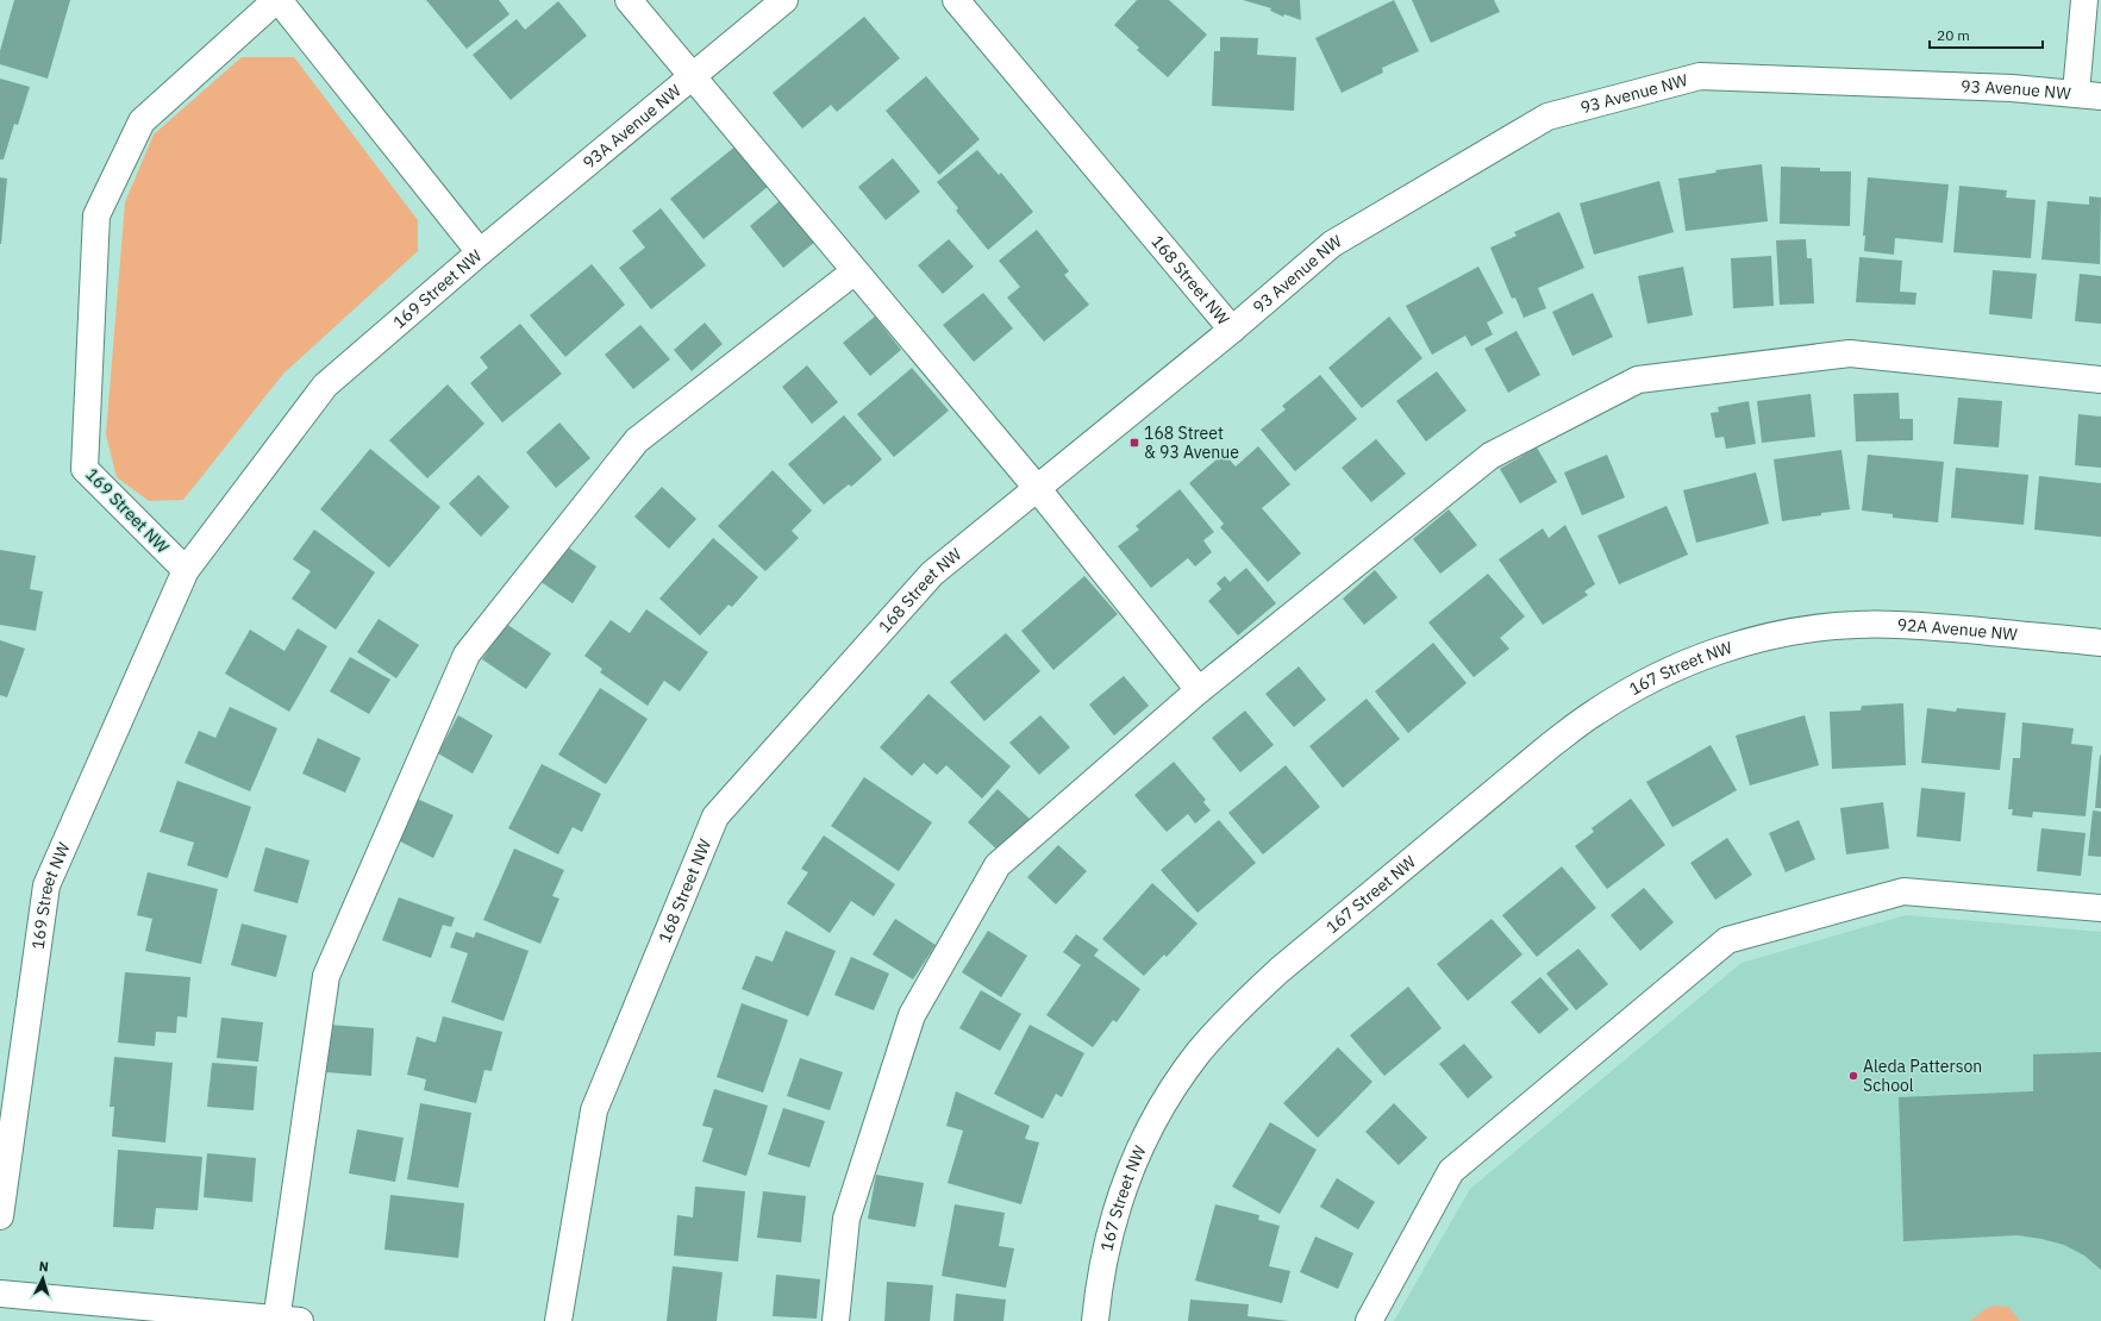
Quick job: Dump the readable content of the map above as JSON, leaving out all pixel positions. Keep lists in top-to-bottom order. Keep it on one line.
{"streets":{"street":["93 Avenue NW","93A Avenue NW","168 Street NW","169 Street NW","92A Avenue NW","167 Street NW"]},"crossings":[["93 Avenue NW","168 Street NW"],["93A Avenue NW","169 Street NW"],["92A Avenue NW","167 Street NW"]],"places":{"transit":["168 Street & 93 Avenue"],"other":["Aleda Patterson School"]},"scale_bar":"20 m","north":"top"}
